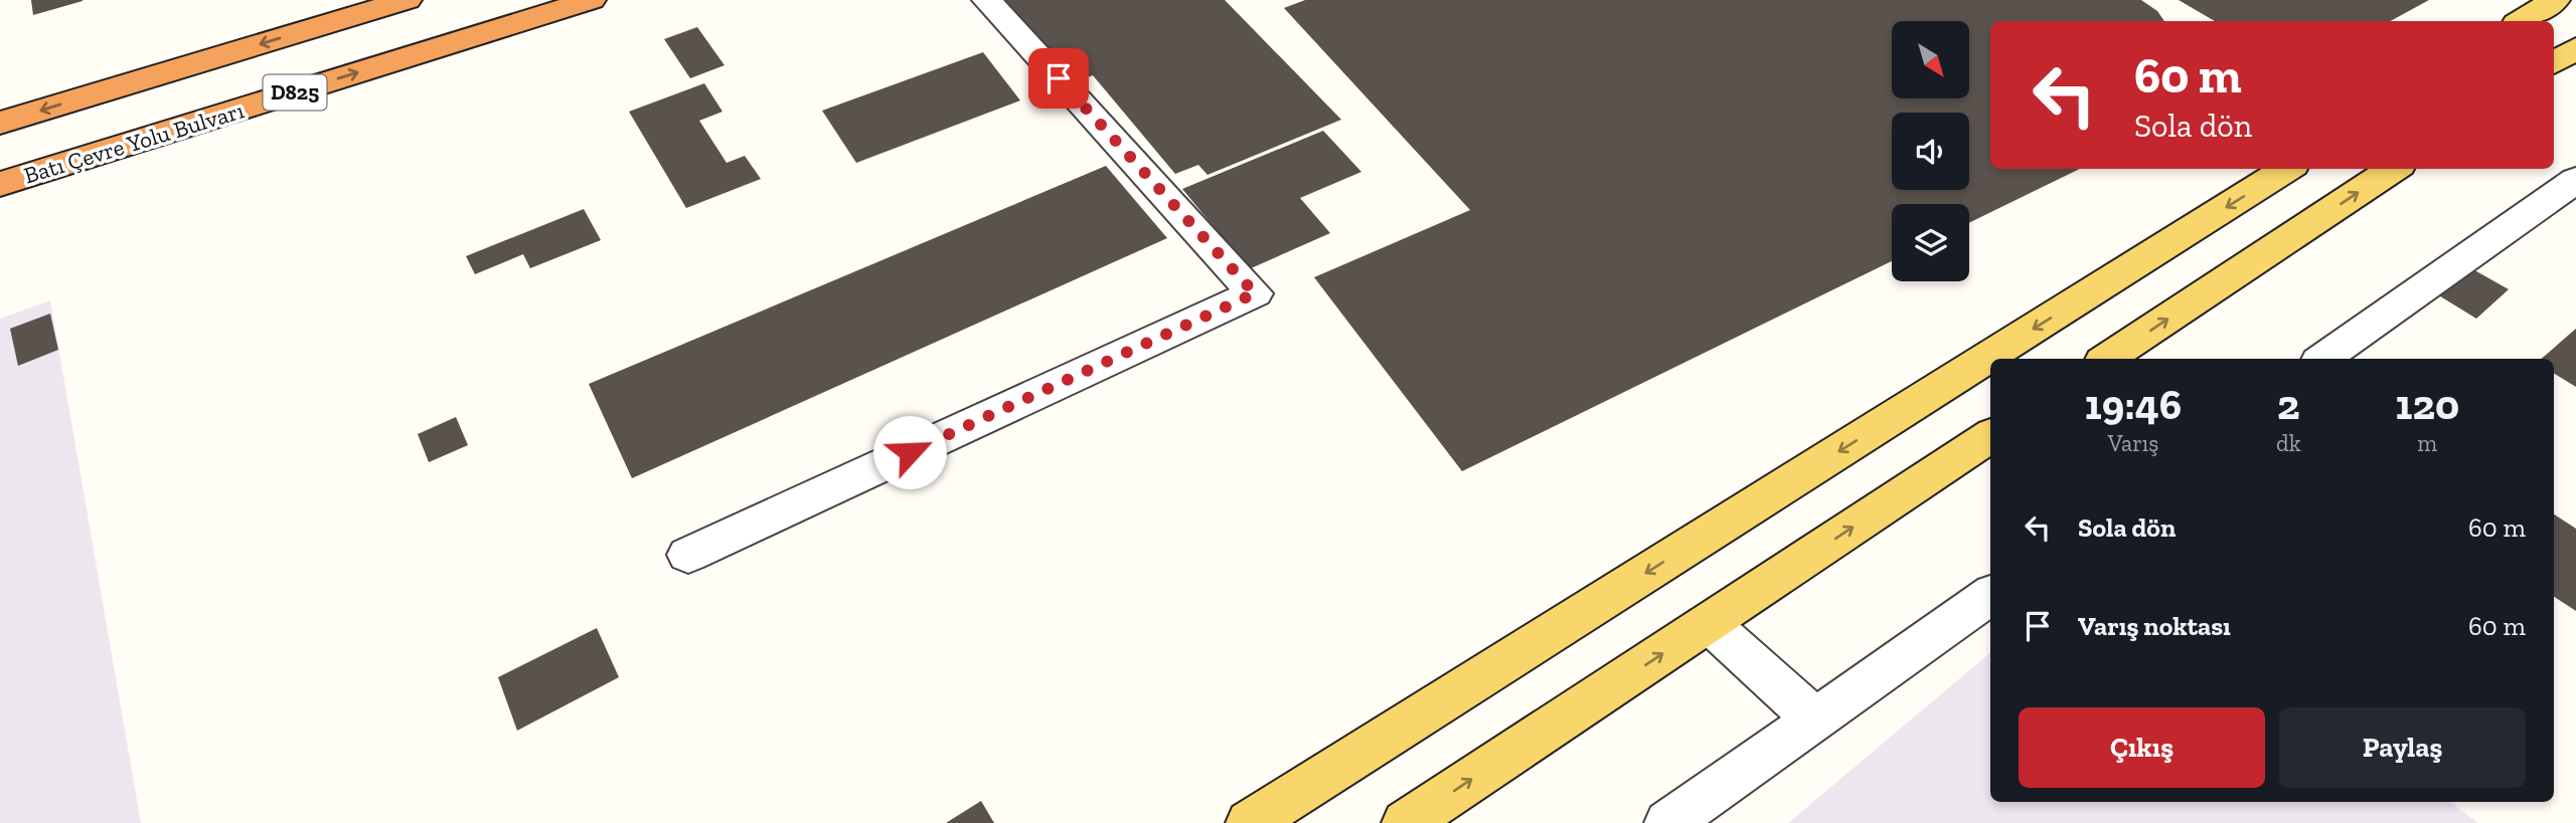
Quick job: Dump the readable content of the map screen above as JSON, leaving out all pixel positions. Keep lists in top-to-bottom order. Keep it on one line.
{"streets":{"highway":["D825","Batı Çevre Yolu Bulvarı"]},"north":"bottom right","page":{"turn":["60 m","Sola dön"],"eta":["19:46","Varış","2","dk","120","m"],"list":[{"name":"Sola dön","value":"60 m"},{"name":"Varış noktası","value":"60 m"}],"buttons":["Çıkış","Paylaş"]}}
